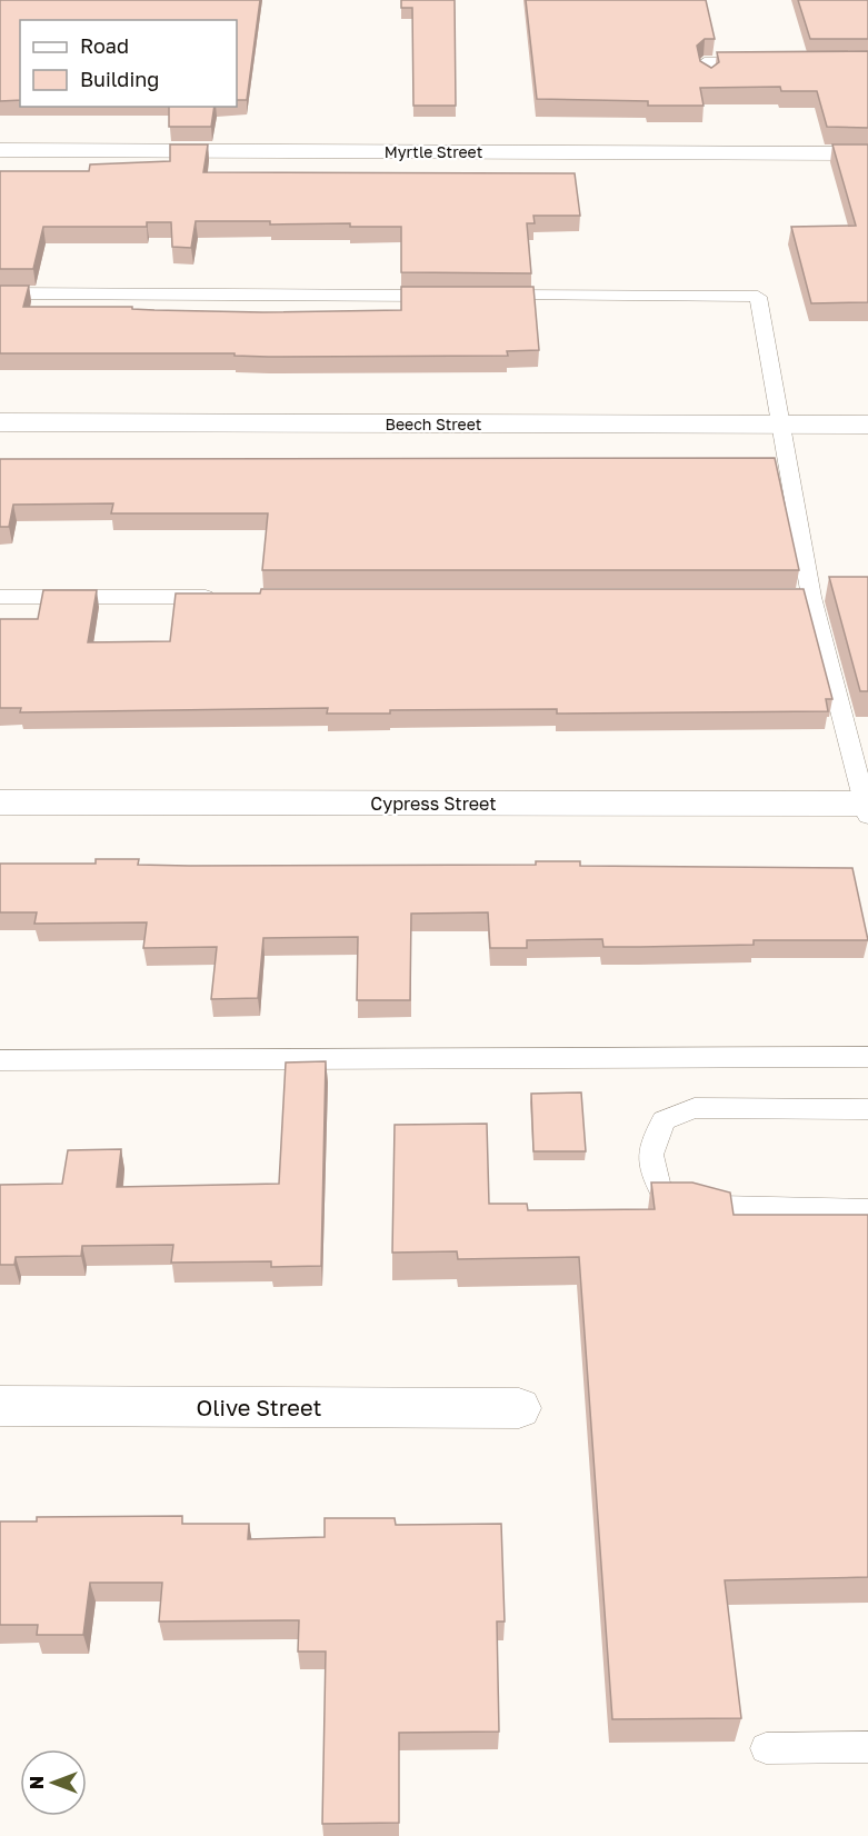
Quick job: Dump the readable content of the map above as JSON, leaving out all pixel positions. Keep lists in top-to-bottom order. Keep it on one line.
{"streets":{"street":["Myrtle Street","Beech Street","Cypress Street","Olive Street"]},"legend":["Road","Building"],"north":"left"}
